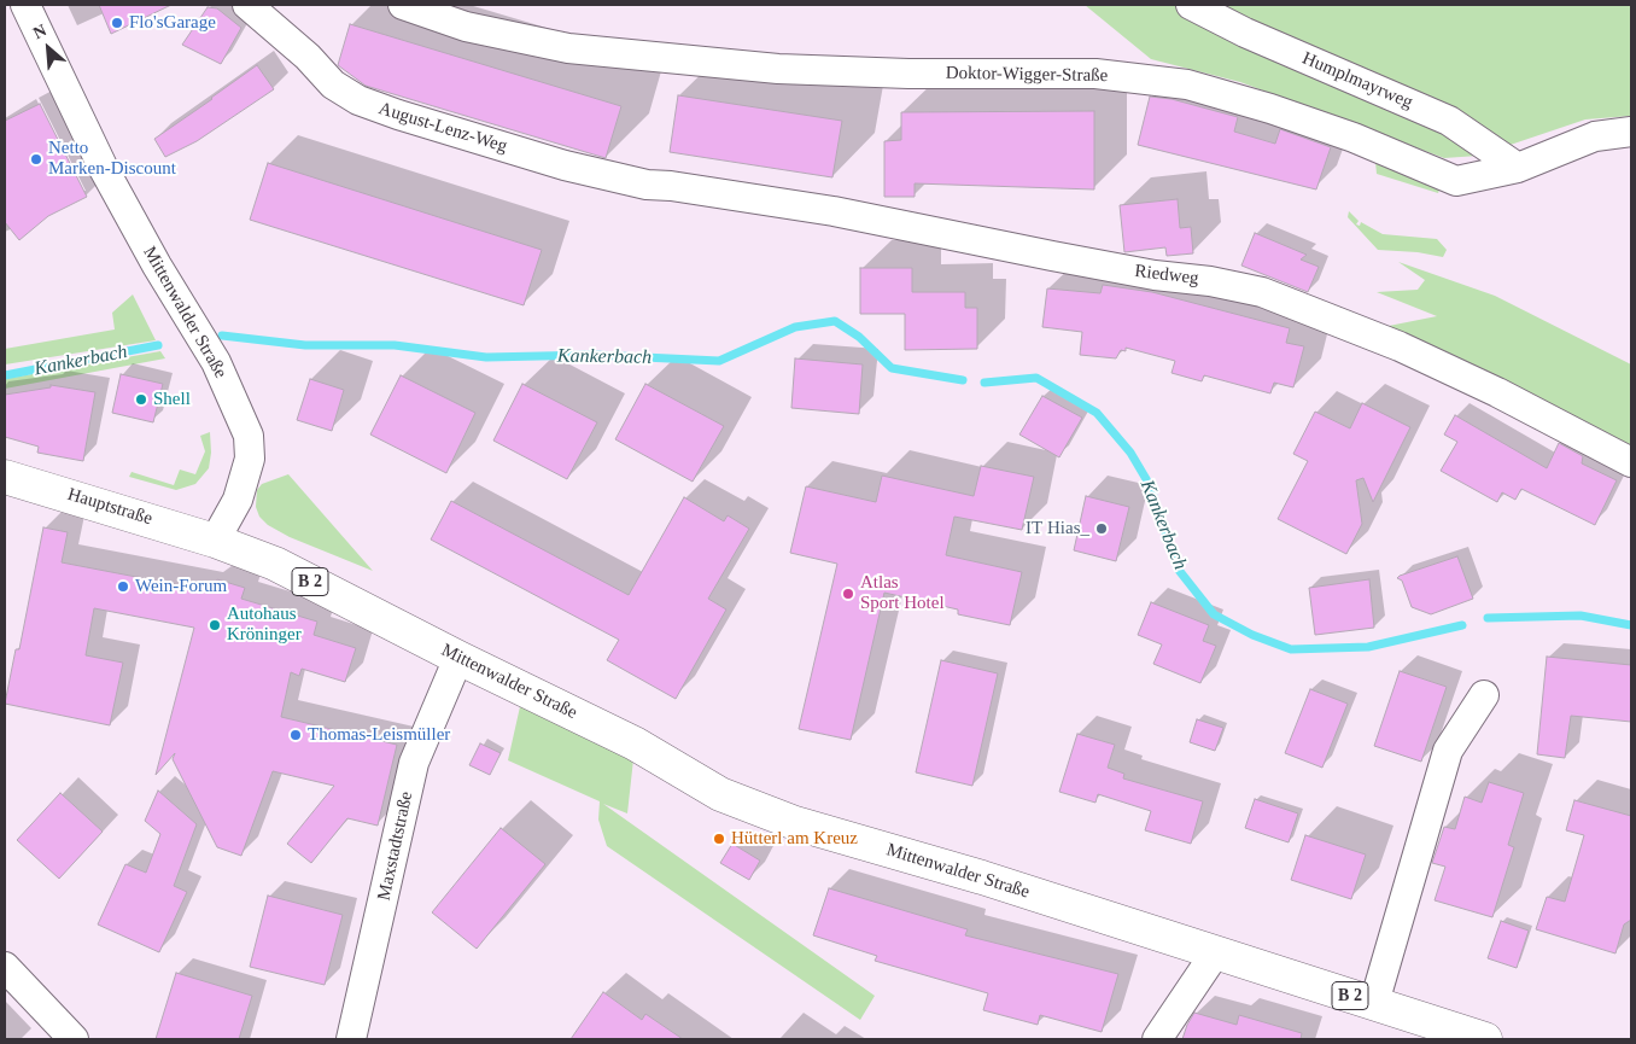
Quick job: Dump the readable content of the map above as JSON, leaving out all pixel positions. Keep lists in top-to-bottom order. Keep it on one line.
{"streets":{"main road":["Mittenwalder Straße","Hauptstraße","B 2"],"street":["Doktor-Wigger-Straße","Humplmayrweg","August-Lenz-Weg","Riedweg","Maxstadtstraße"]},"crossings":[["Doktor-Wigger-Straße","Humplmayrweg"],["August-Lenz-Weg","Riedweg"],["Mittenwalder Straße","Hauptstraße"],["Mittenwalder Straße","Maxstadtstraße"]],"water":["Kankerbach"],"places":["Flo'sGarage","Netto Marken-Discount","Shell","IT Hias_","Wein-Forum","Atlas Sport Hotel","Autohaus Kröninger","Thomas-Leismüller","Hütterl am Kreuz"],"north":"top left"}
